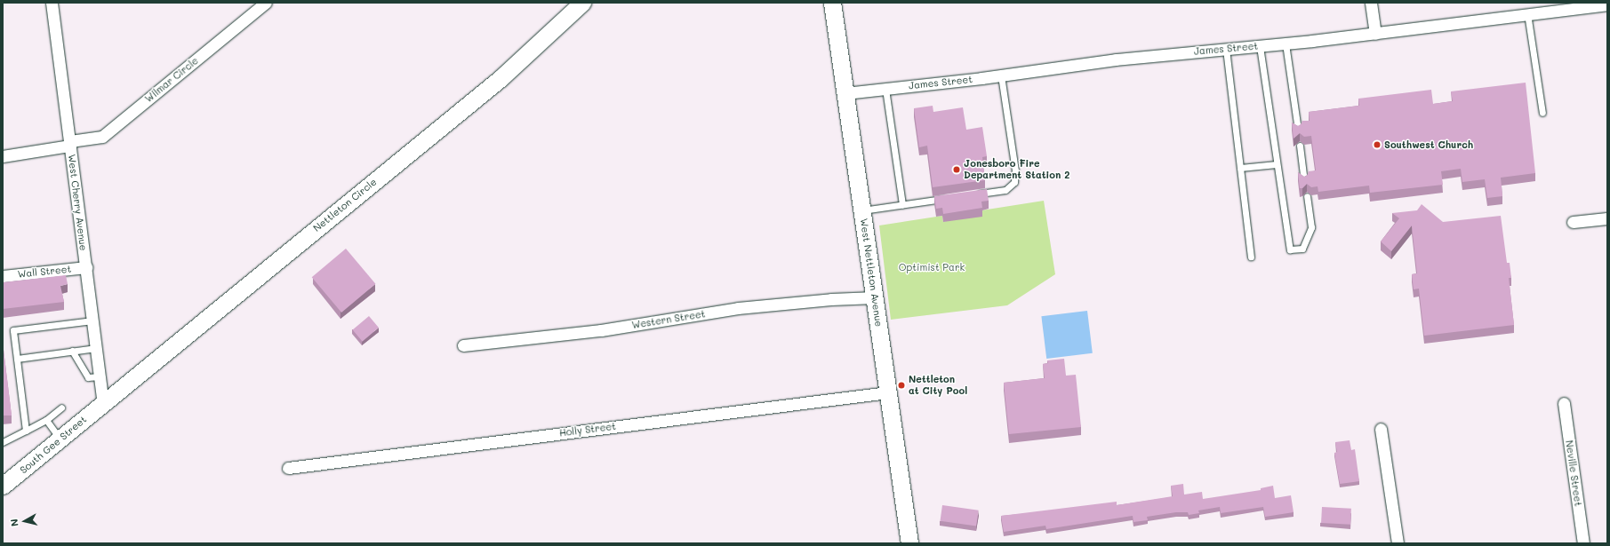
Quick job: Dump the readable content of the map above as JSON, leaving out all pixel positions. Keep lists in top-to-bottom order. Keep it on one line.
{"streets":{"main road":["Nettleton Circle","West Nettleton Avenue","South Gee Street"],"street":["James Street","Wilmar Circle","West Cherry Avenue","Wall Street","Western Street","Holly Street","Neville Street"]},"crossings":[["James Street","West Nettleton Avenue"],["Wilmar Circle","West Cherry Avenue"],["West Cherry Avenue","Nettleton Circle"],["West Cherry Avenue","Wall Street"],["West Cherry Avenue","South Gee Street"],["Nettleton Circle","South Gee Street"],["West Nettleton Avenue","Western Street"],["West Nettleton Avenue","Holly Street"]],"parks":["Optimist Park"],"places":["Southwest Church","Jonesboro Fire Department Station 2","Nettleton at City Pool"],"north":"left"}
